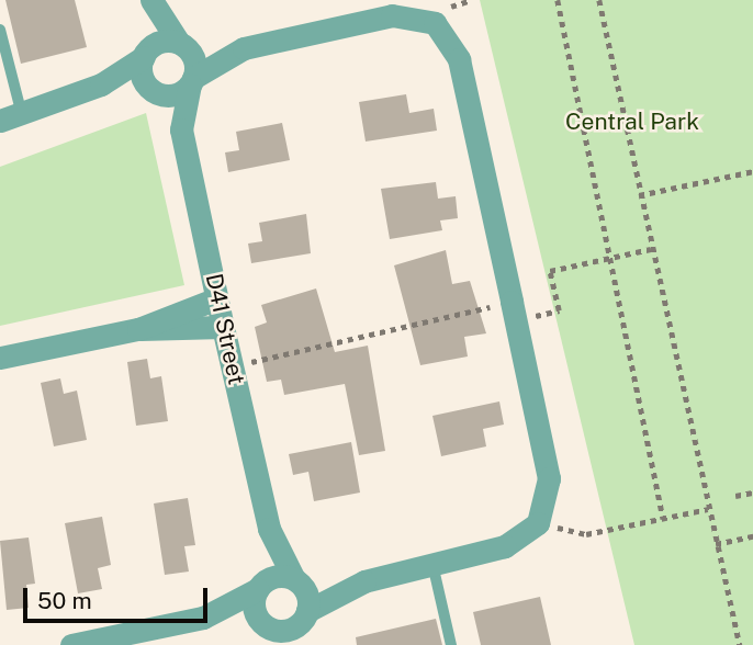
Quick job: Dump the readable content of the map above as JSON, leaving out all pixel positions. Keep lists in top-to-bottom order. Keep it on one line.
{"streets":{"street":["D41 Street"]},"parks":["Central Park"],"scale_bar":"50 m"}
